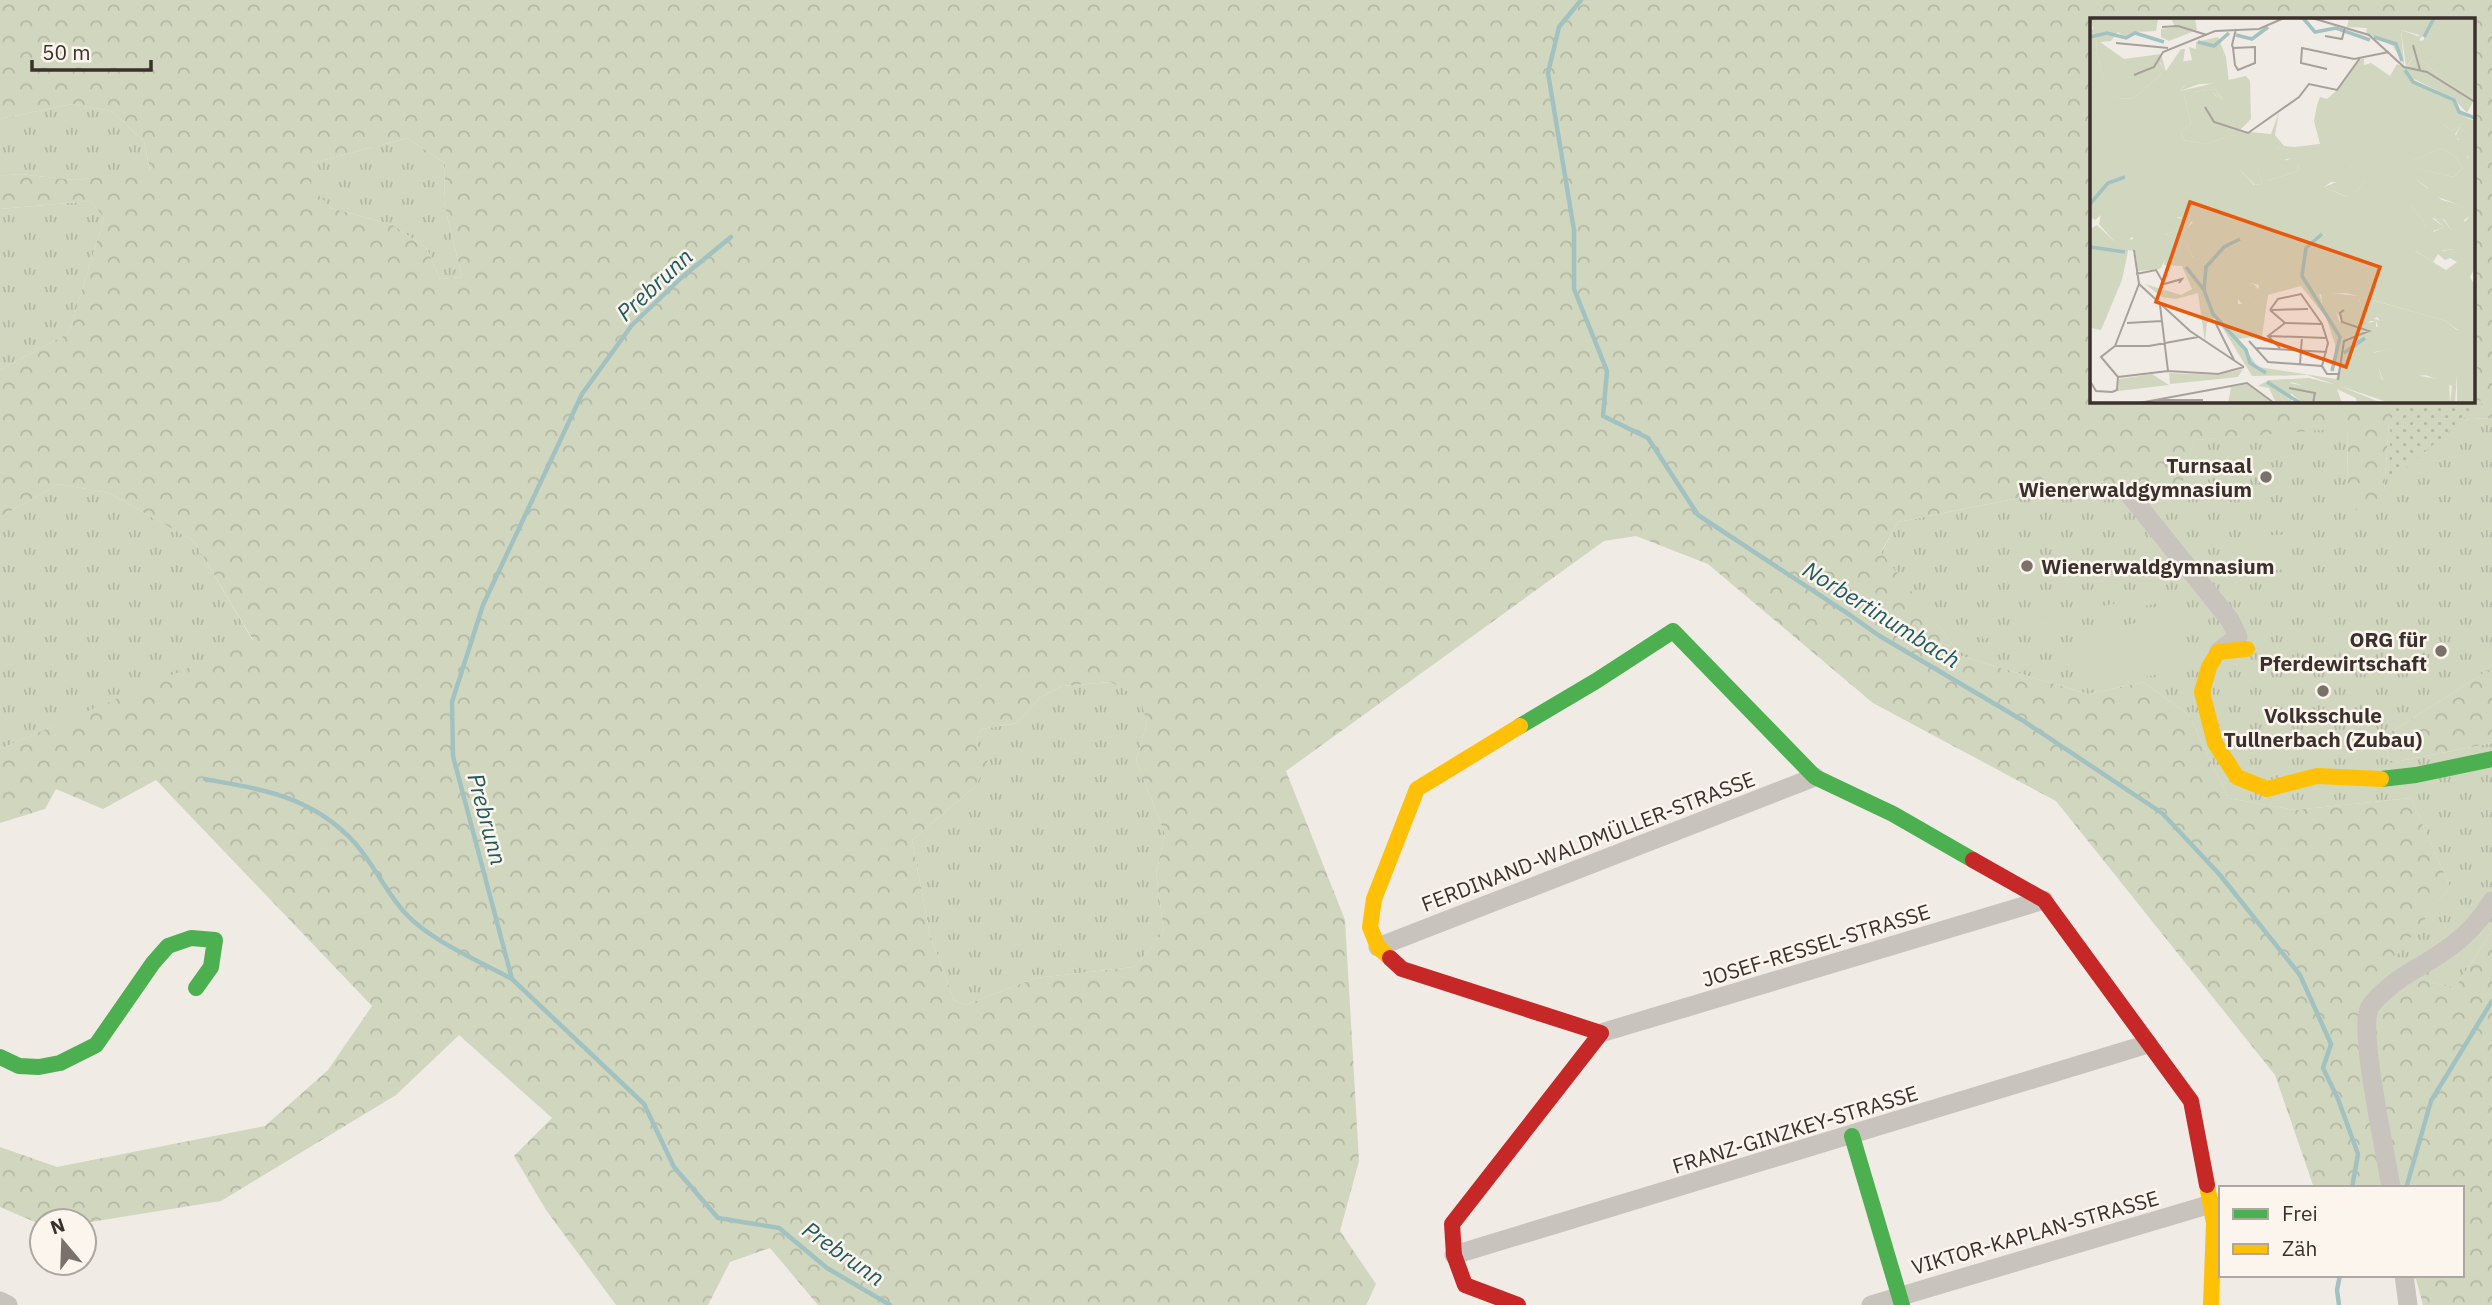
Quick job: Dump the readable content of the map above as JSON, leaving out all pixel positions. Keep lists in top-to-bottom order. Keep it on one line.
{"streets":{"street":["FERDINAND-WALDMÜLLER-STRASSE","JOSEF-RESSEL-STRASSE","FRANZ-GINZKEY-STRASSE","VIKTOR-KAPLAN-STRASSE"]},"water":["Prebrunn","Norbertinumbach"],"places":["Turnsaal Wienerwaldgymnasium","Wienerwaldgymnasium","ORG für Pferdewirtschaft","Volksschule Tullnerbach (Zubau)"],"legend":["Frei","Zäh"],"scale_bar":"50 m","north":"top"}
